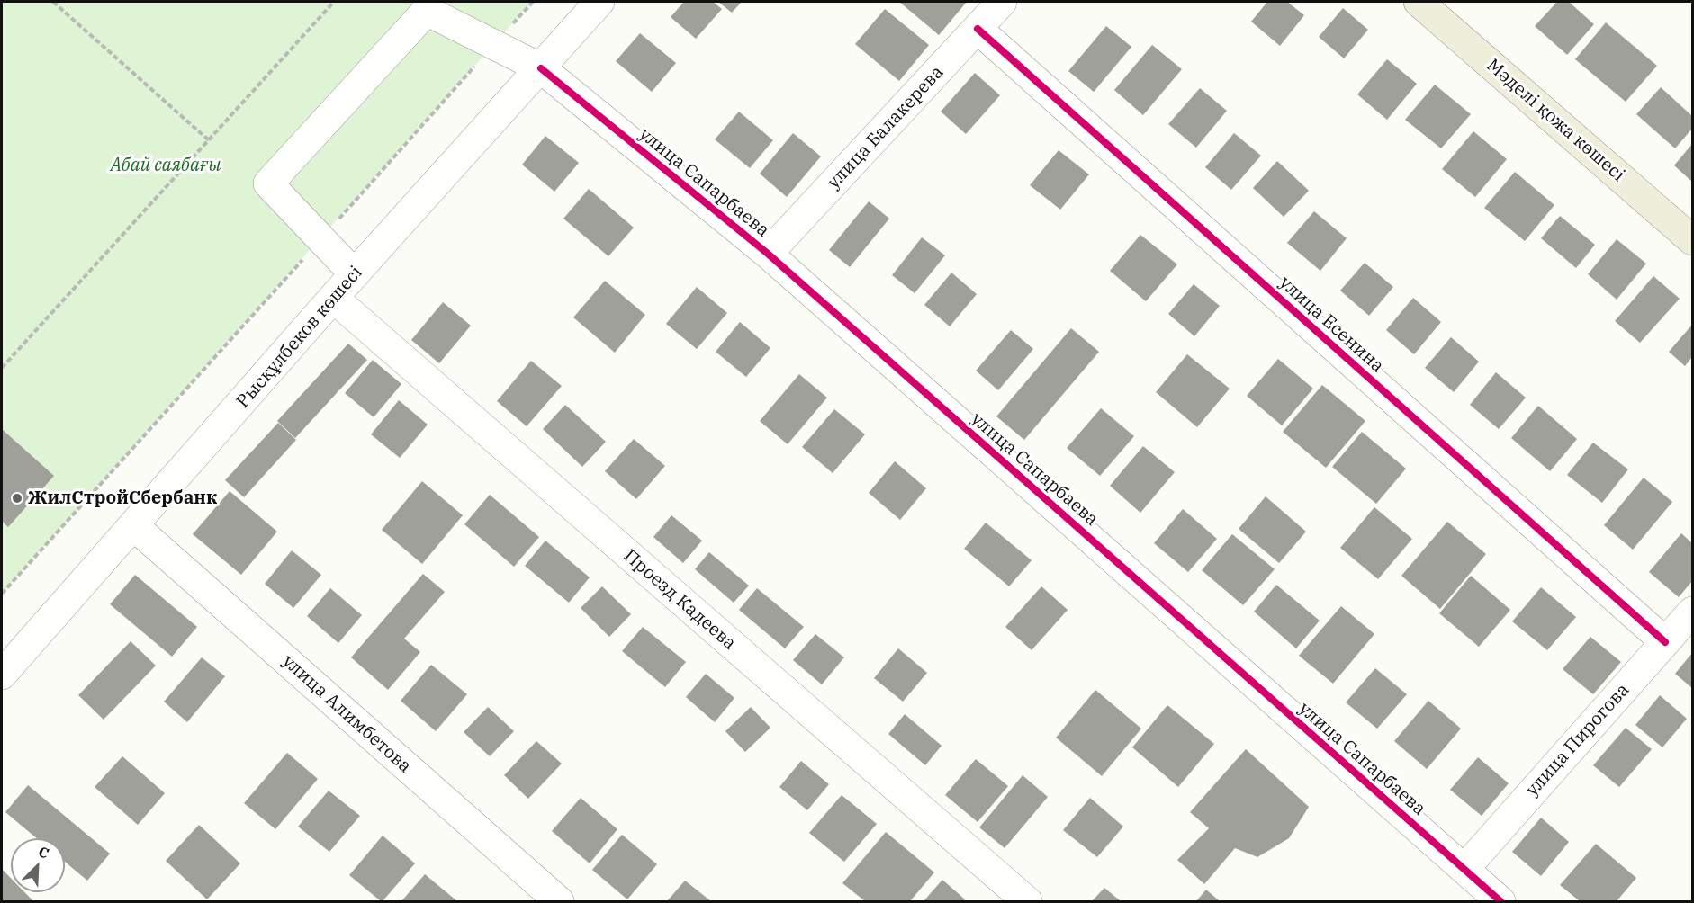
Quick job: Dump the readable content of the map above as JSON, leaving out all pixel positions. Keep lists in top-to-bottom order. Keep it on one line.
{"streets":{"main road":["Мәделі қожа көшесі"],"street":["улица Балакерева","улица Сапарбаева","улица Есенина","Рысқұлбеков көшесі","Проезд Кадеева","улица Алимбетова","улица Пирогова"]},"crossings":[["улица Балакерева","улица Сапарбаева"],["улица Балакерева","улица Есенина"],["улица Сапарбаева","Рысқұлбеков көшесі"],["улица Сапарбаева","улица Пирогова"],["улица Есенина","улица Пирогова"],["Рысқұлбеков көшесі","Проезд Кадеева"],["Рысқұлбеков көшесі","улица Алимбетова"]],"parks":["Абай саябағы"],"places":["ЖилСтройСбербанк"],"north":"top right"}
